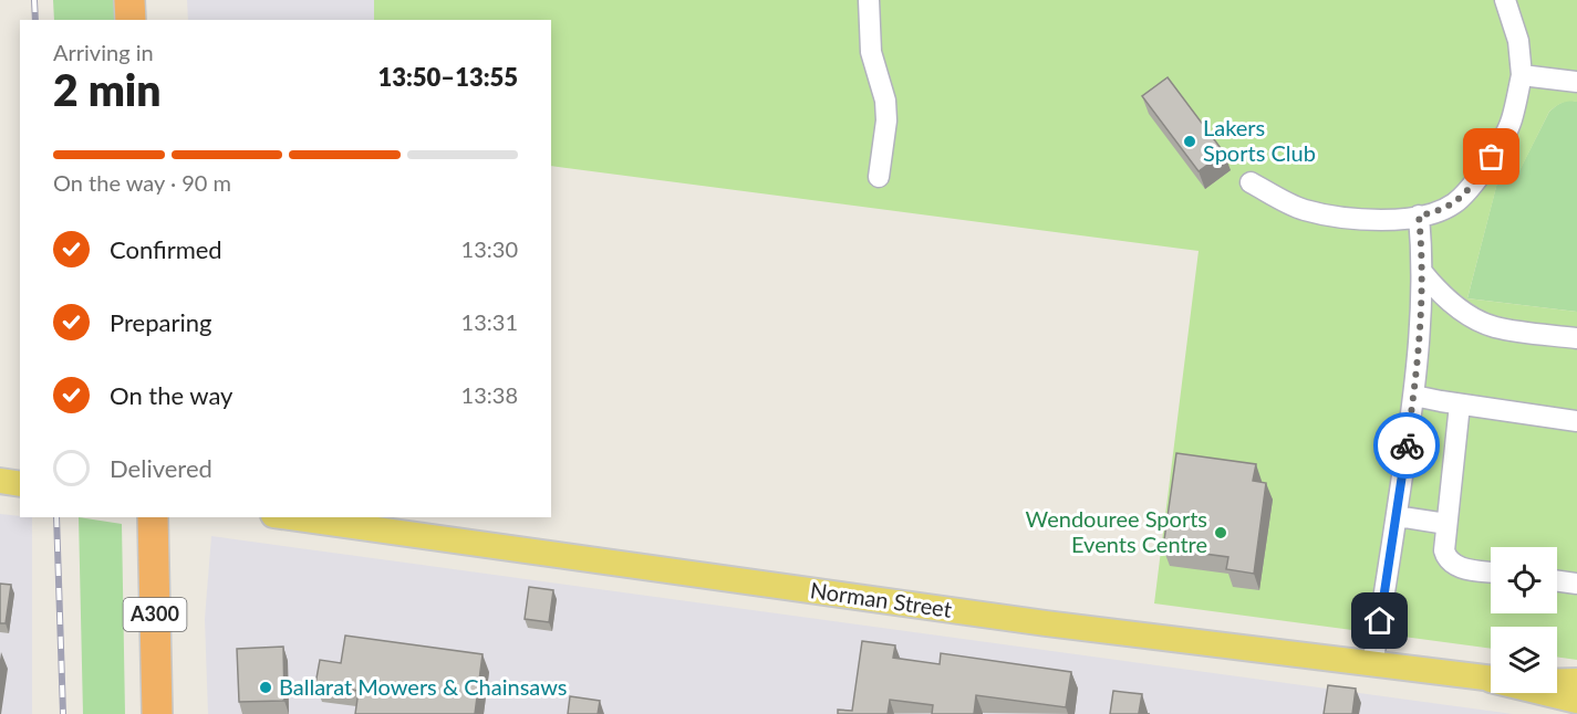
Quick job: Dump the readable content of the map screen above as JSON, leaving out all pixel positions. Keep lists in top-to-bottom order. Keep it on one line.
{"streets":{"highway":["A300"],"main road":["Norman Street"]},"places":["Lakers Sports Club","Wendouree Sports Events Centre","Ballarat Mowers & Chainsaws"],"page":{"heading":["2 min","Arriving in","13:50–13:55"],"bar":"On the way · 90 m","list":[["Confirmed","13:30"],["Preparing","13:31"],["On the way","13:38"],"Delivered"]}}
